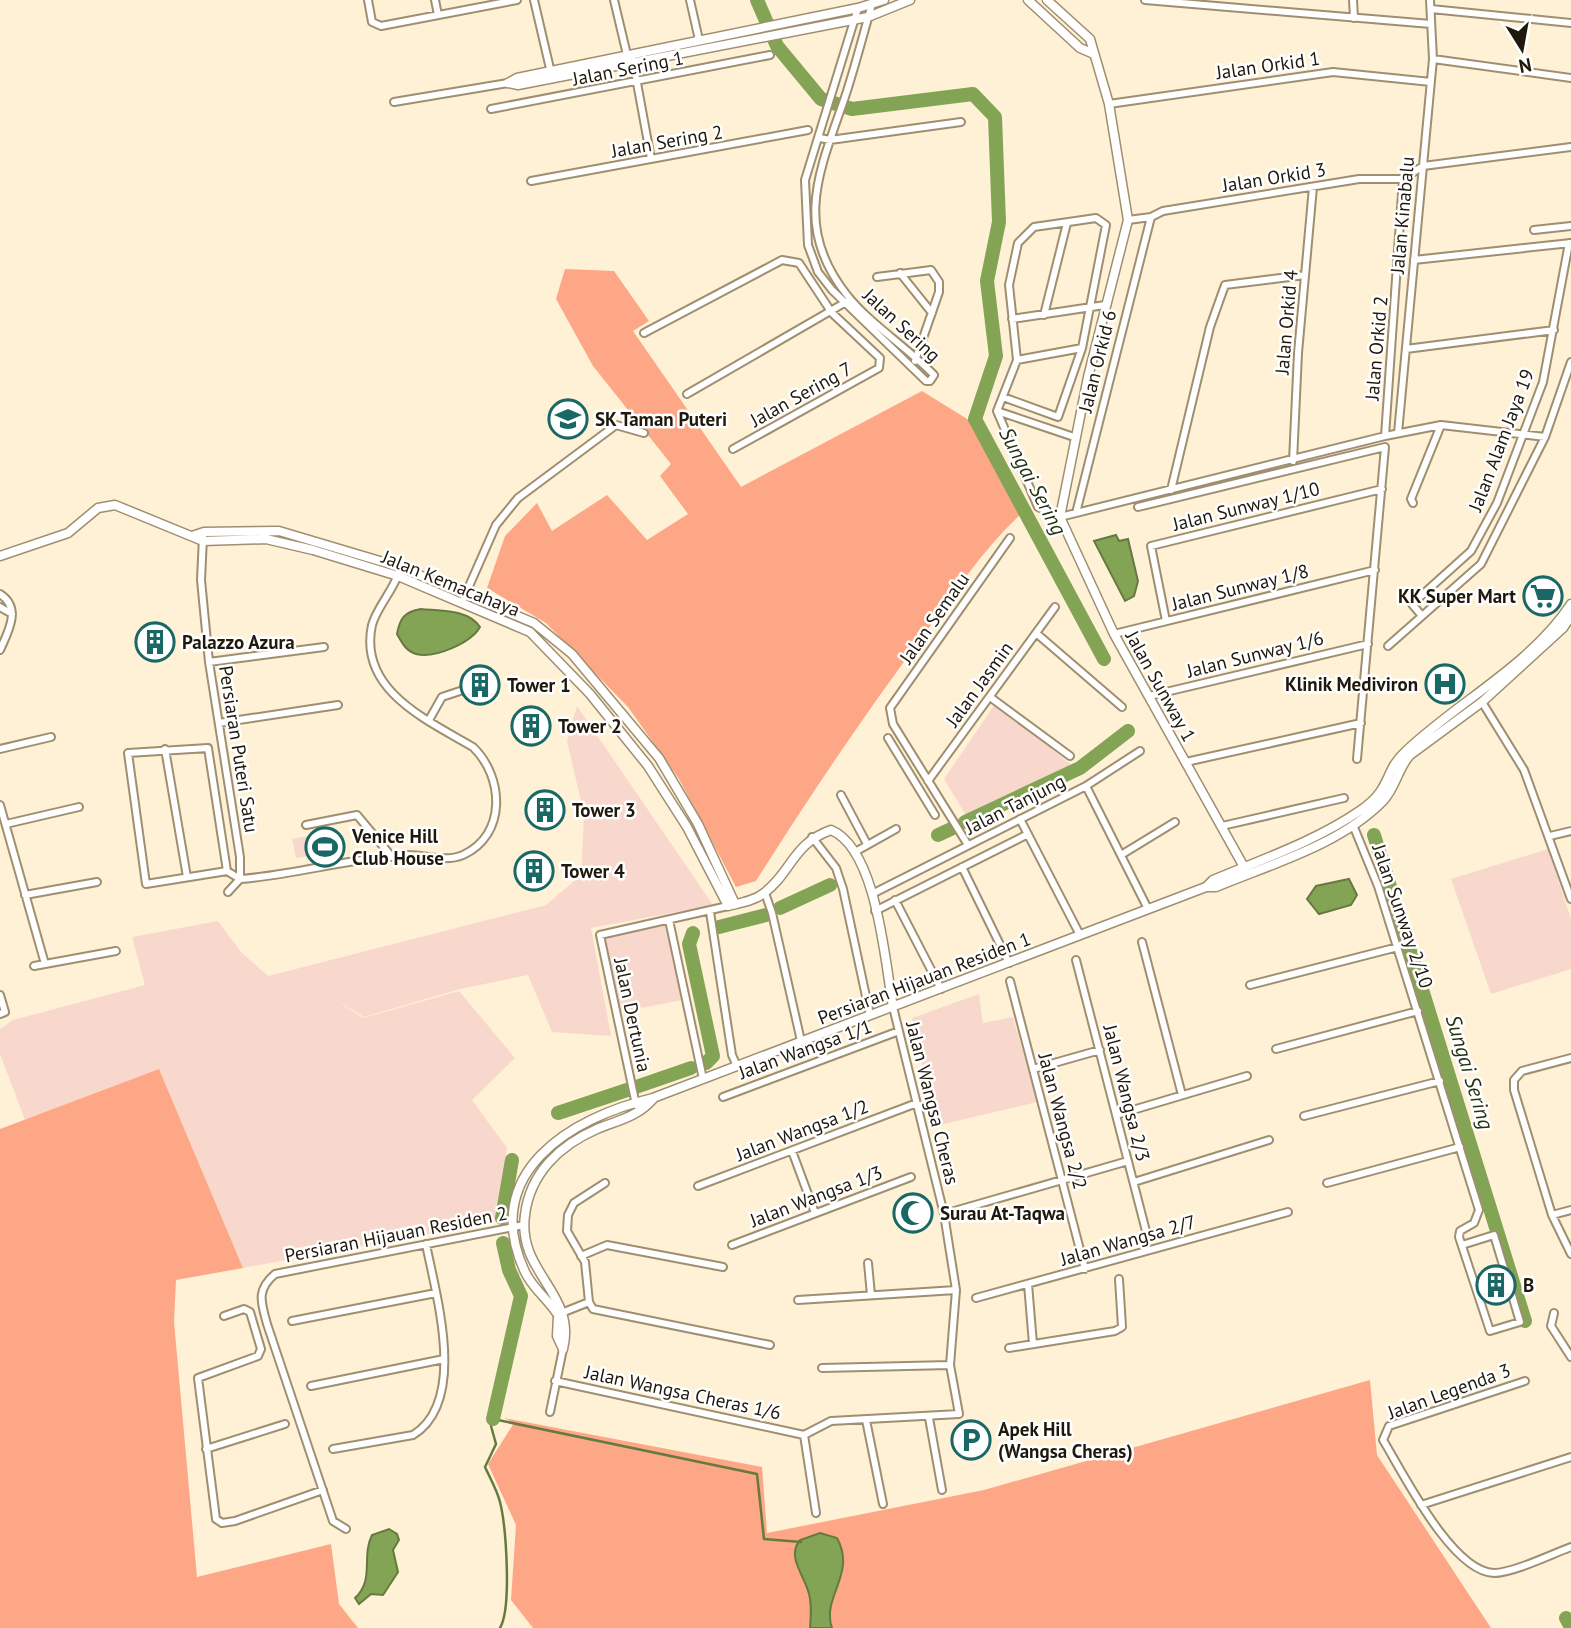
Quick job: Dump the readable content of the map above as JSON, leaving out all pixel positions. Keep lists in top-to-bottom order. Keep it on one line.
{"streets":{"street":["Jalan Orkid 1","Jalan Sering 1","Jalan Sering 2","Jalan Orkid 3","Jalan Kinabalu","Jalan Orkid 4","Jalan Sering","Jalan Orkid 2","Jalan Orkid 6","Jalan Sering 7","Jalan Alam Jaya 19","Jalan Sunway 1/10","Jalan Kemacahaya","Jalan Sunway 1/8","Jalan Semalu","Jalan Sunway 1/6","Jalan Jasmin","Jalan Sunway 1","Persiaran Puteri Satu","Jalan Tanjung","Jalan Sunway 2/10","Persiaran Hijauan Residen 1","Jalan Dertunia","Jalan Wangsa 1/1","Jalan Wangsa 2/3","Jalan Wangsa Cheras","Jalan Wangsa 2/2","Jalan Wangsa 1/2","Jalan Wangsa 1/3","Persiaran Hijauan Residen 2","Jalan Wangsa 2/7","Jalan Legenda 3","Jalan Wangsa Cheras 1/6"]},"crossings":[["Jalan Orkid 1","Jalan Kinabalu"],["Jalan Orkid 3","Jalan Orkid 4"],["Jalan Orkid 3","Jalan Orkid 2"],["Jalan Orkid 3","Jalan Orkid 6"],["Jalan Sunway 1/10","Jalan Sunway 1/8"],["Jalan Kemacahaya","Persiaran Puteri Satu"],["Jalan Sunway 1/8","Jalan Sunway 1"],["Jalan Semalu","Jalan Jasmin"],["Jalan Sunway 1/6","Jalan Sunway 1"],["Jalan Sunway 1","Persiaran Hijauan Residen 1"],["Jalan Tanjung","Persiaran Hijauan Residen 1"],["Jalan Sunway 2/10","Persiaran Hijauan Residen 1"],["Persiaran Hijauan Residen 1","Jalan Dertunia"],["Persiaran Hijauan Residen 1","Jalan Wangsa Cheras"],["Persiaran Hijauan Residen 1","Persiaran Hijauan Residen 2"],["Jalan Wangsa 1/1","Jalan Wangsa Cheras"],["Jalan Wangsa Cheras","Jalan Wangsa 1/2"],["Jalan Wangsa 2/2","Jalan Wangsa 2/7"]],"water":["Sungai Sering"],"places":{"school or university":["SK Taman Puteri"],"supermarket":["KK Super Mart"],"building":["Palazzo Azura","Tower 1","Tower 2","Tower 3","Tower 4","B"],"hospital":["Klinik Mediviron"],"sports":["Venice Hill Club House"],"mosque":["Surau At-Taqwa"],"parking":["Apek Hill (Wangsa Cheras)"]},"north":"bottom"}
